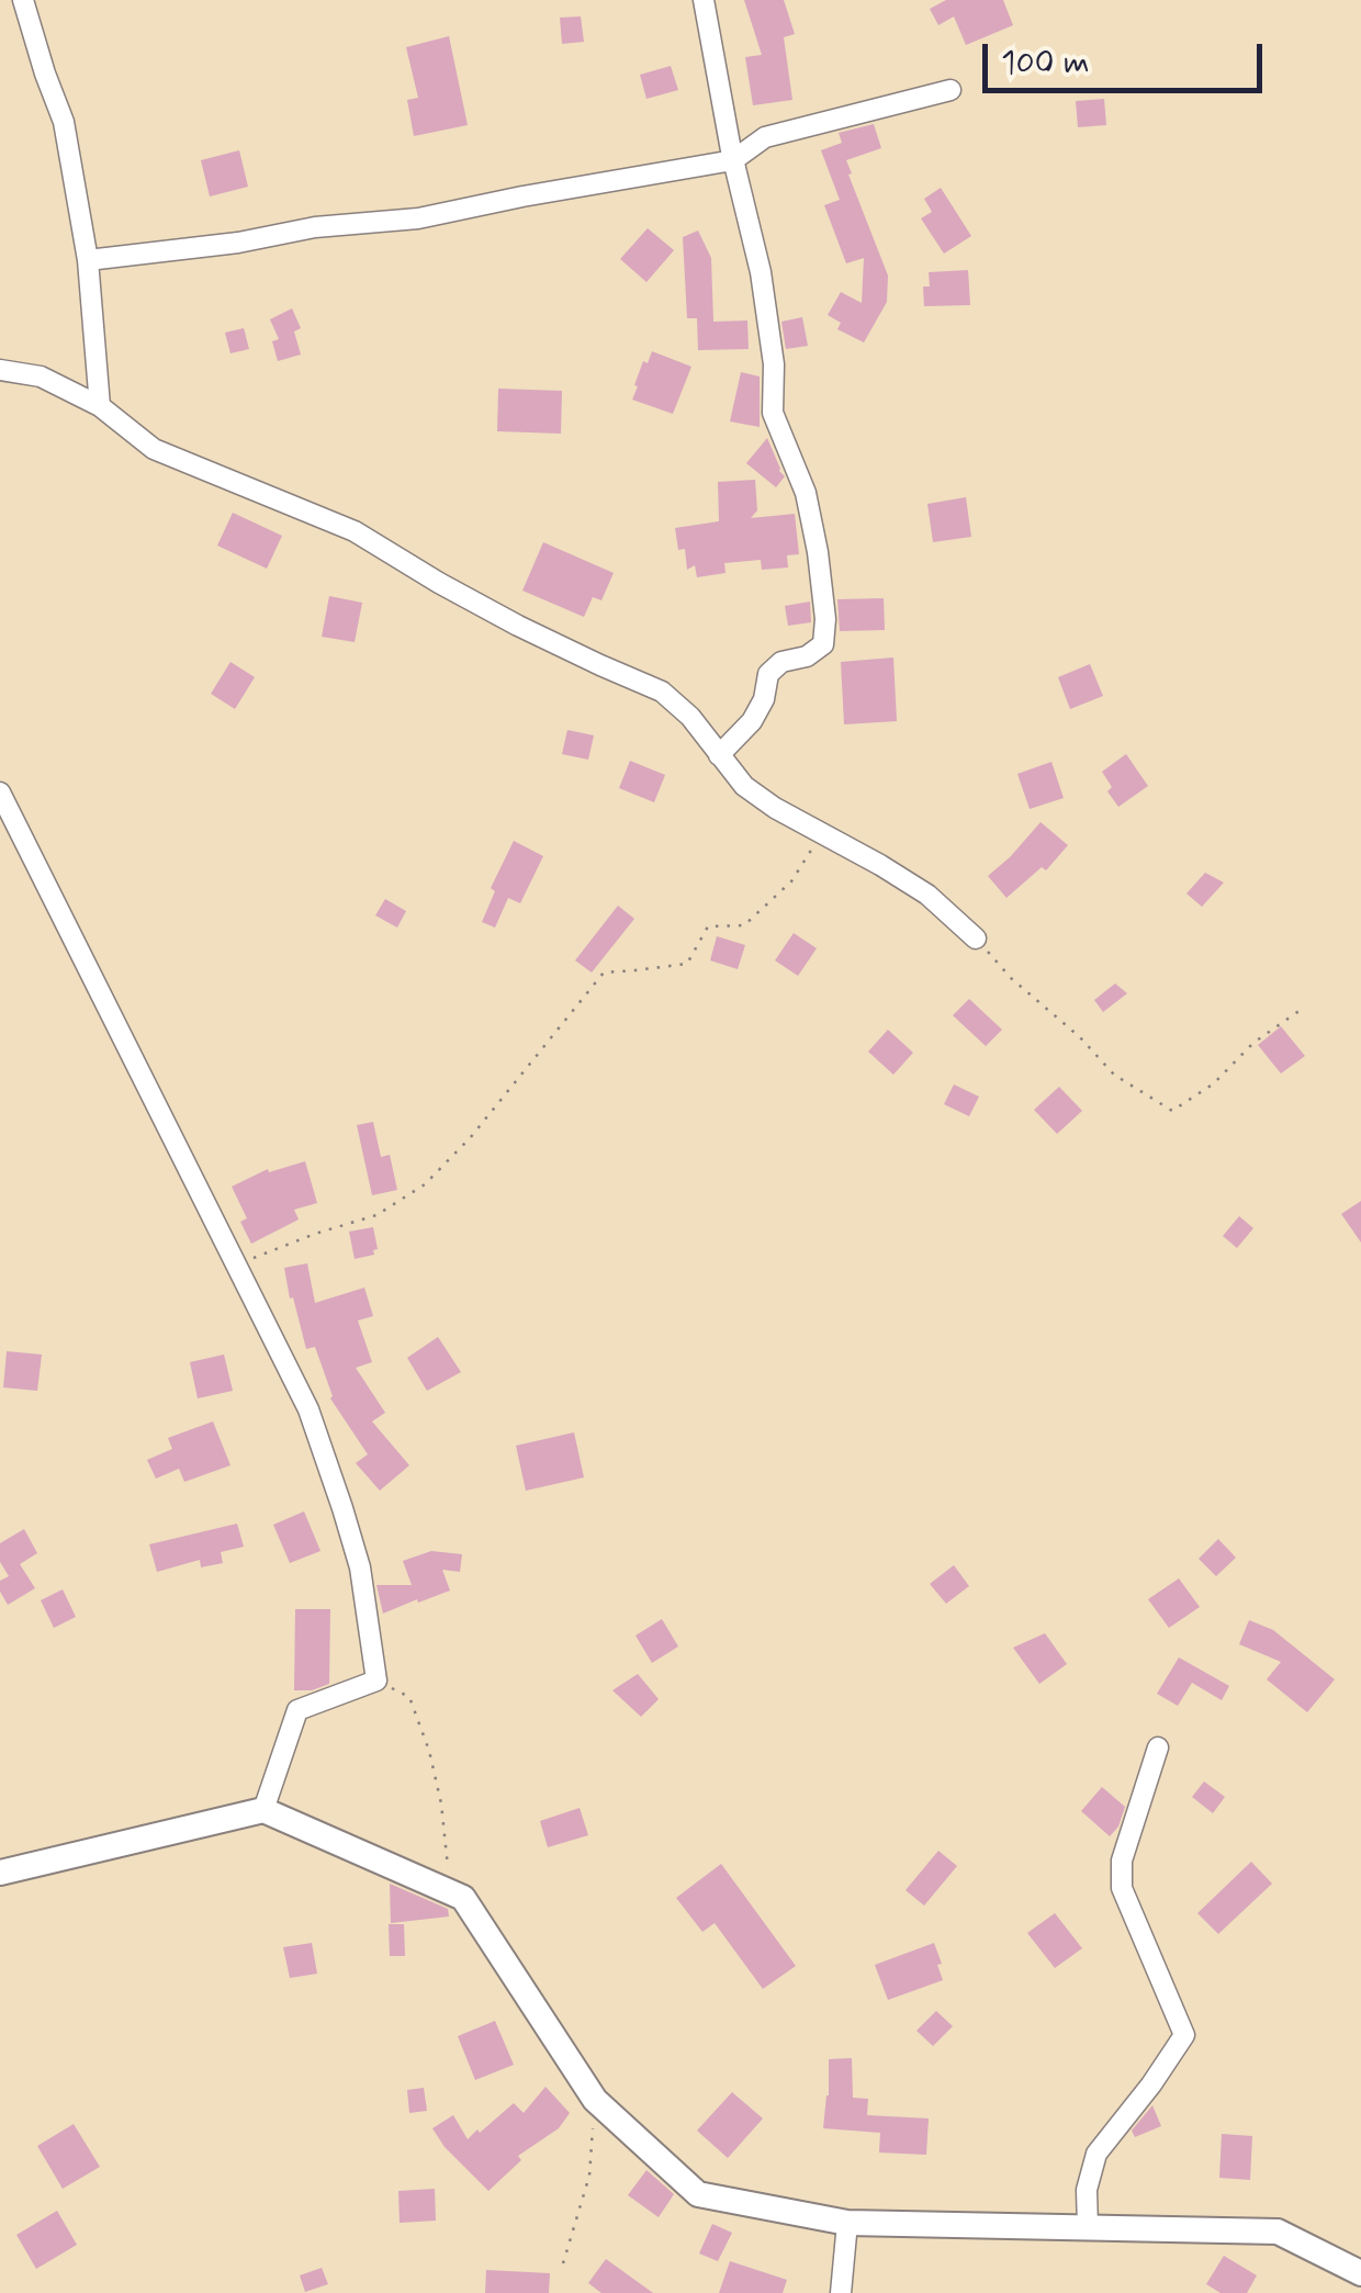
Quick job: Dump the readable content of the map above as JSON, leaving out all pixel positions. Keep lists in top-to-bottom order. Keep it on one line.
{"scale_bar":"100 m"}
